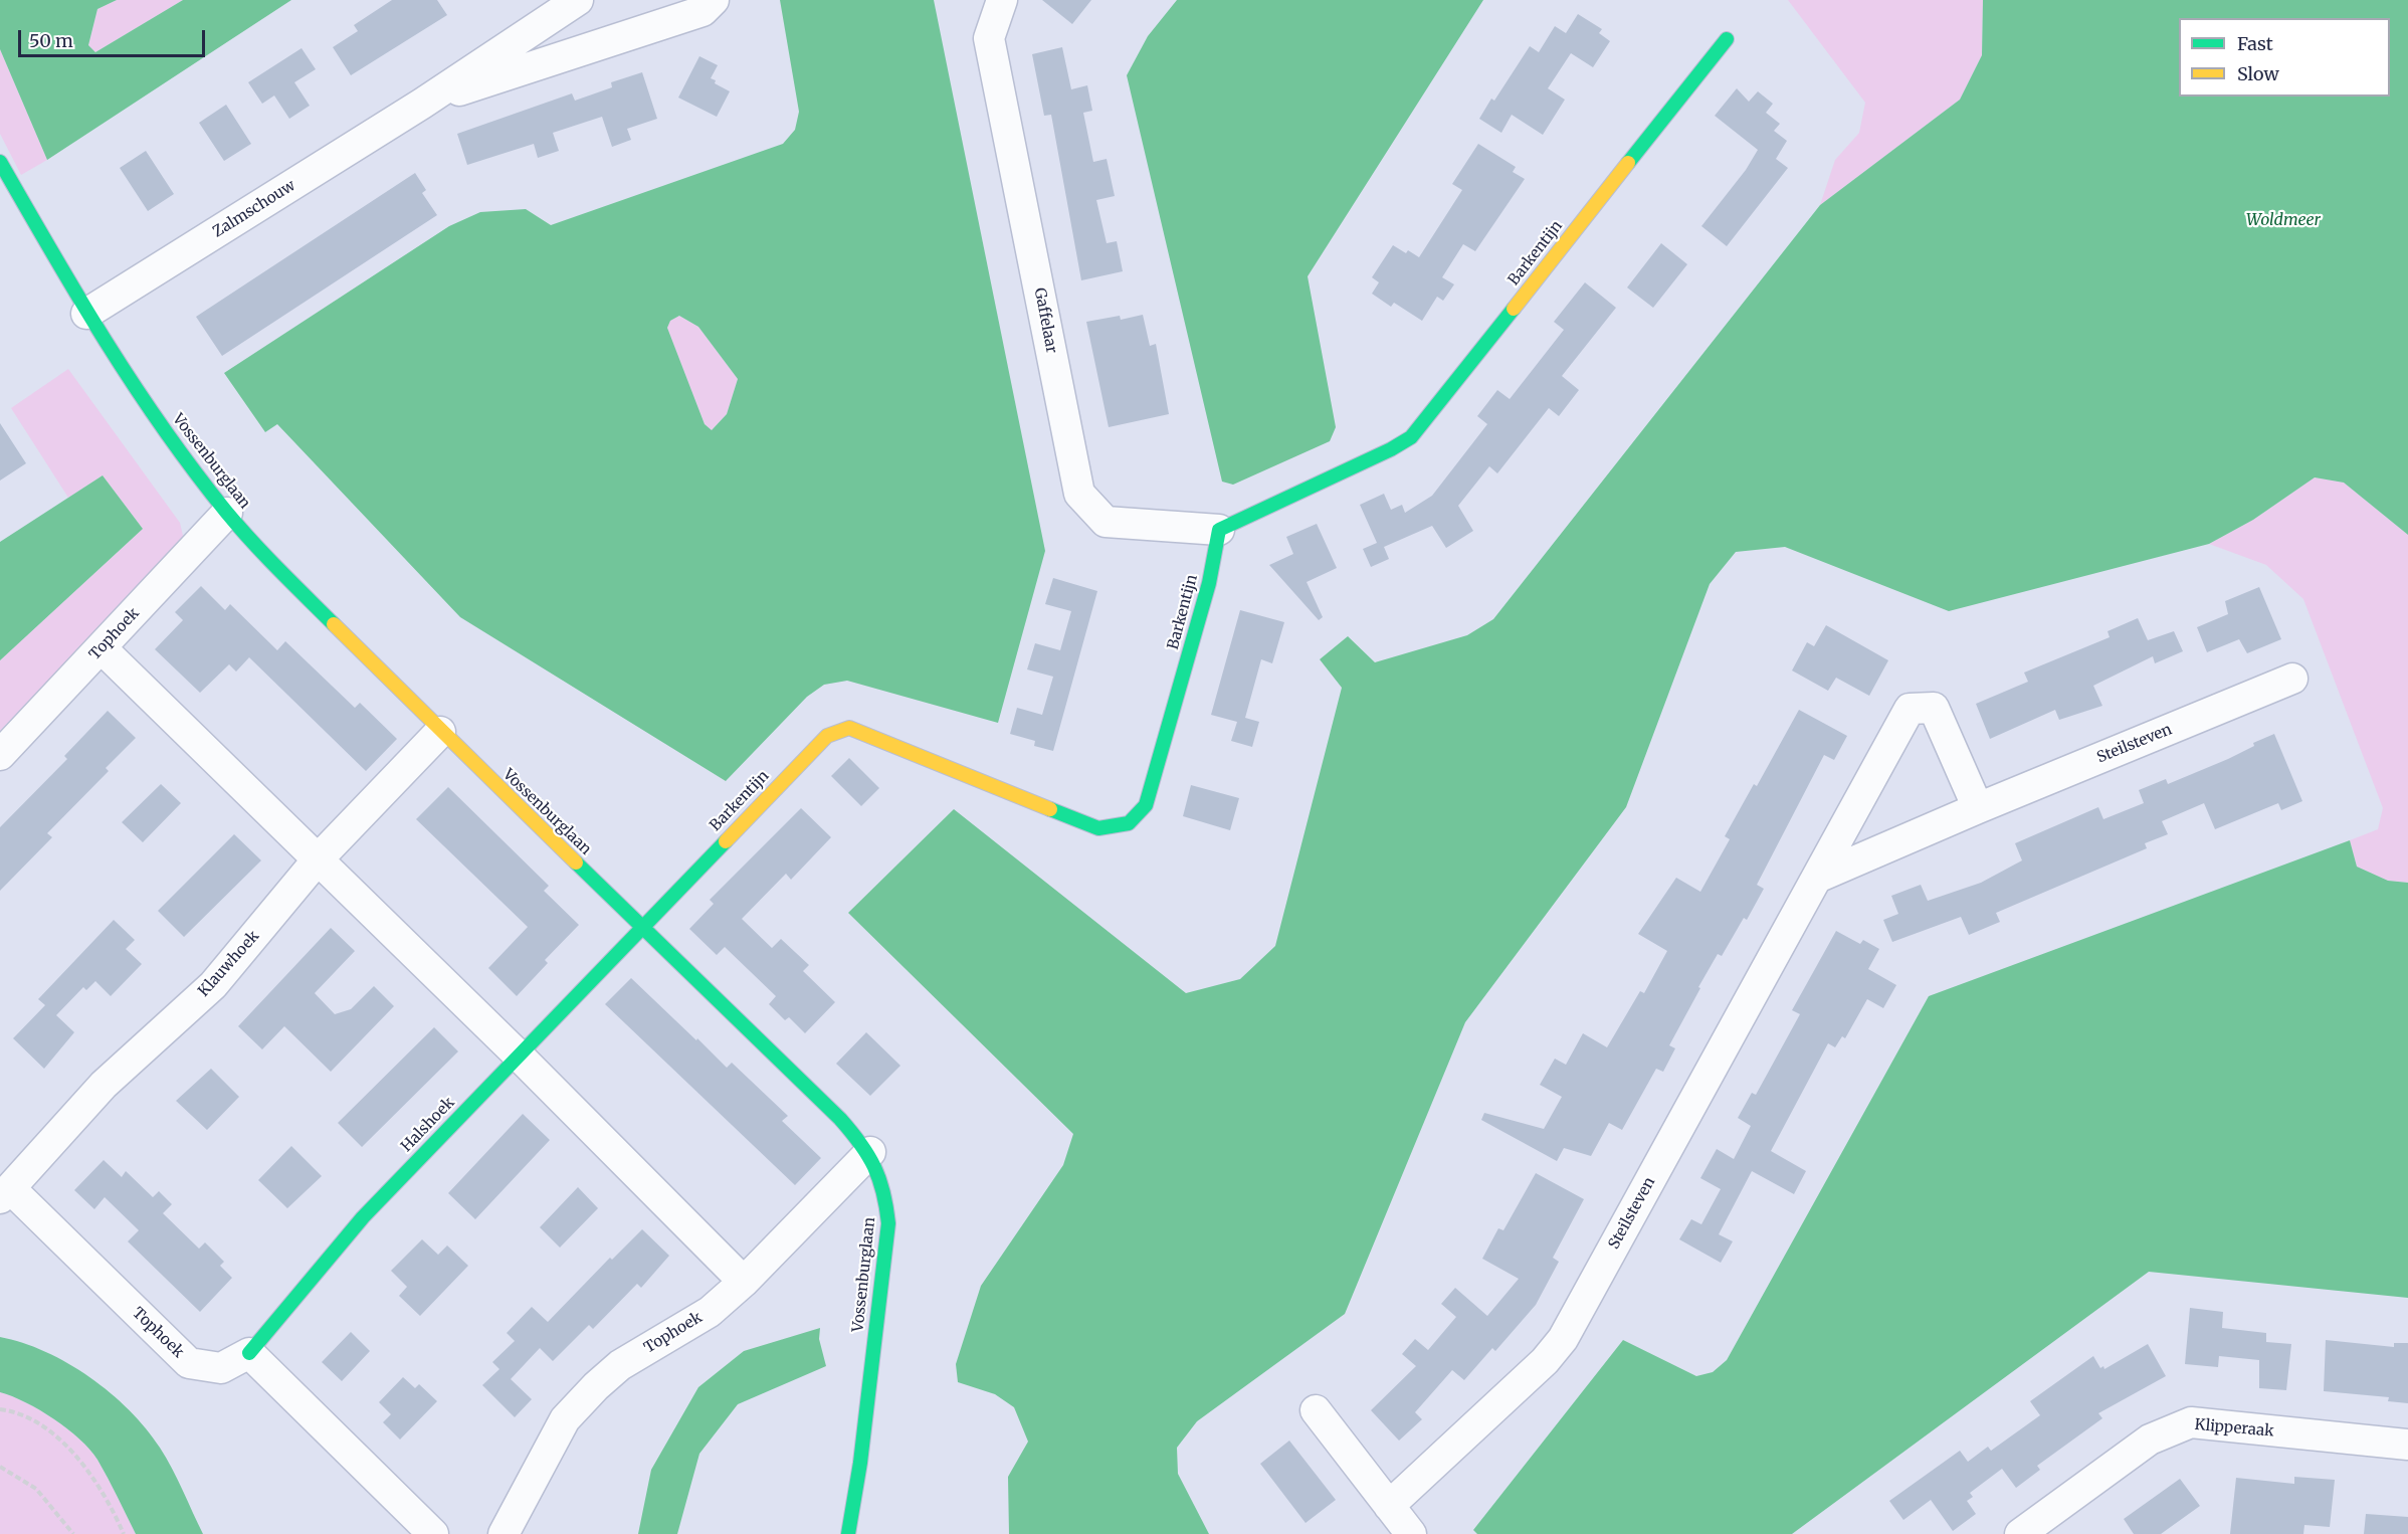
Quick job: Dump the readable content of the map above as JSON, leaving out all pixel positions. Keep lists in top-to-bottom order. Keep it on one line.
{"streets":{"street":["Zalmschouw","Barkentijn","Gaffelaar","Vossenburglaan","Tophoek","Steilsteven","Klauwhoek","Halshoek","Klipperaak"]},"crossings":[["Zalmschouw","Vossenburglaan"],["Barkentijn","Gaffelaar"],["Barkentijn","Vossenburglaan"],["Barkentijn","Halshoek"],["Vossenburglaan","Tophoek"],["Vossenburglaan","Klauwhoek"],["Vossenburglaan","Halshoek"],["Tophoek","Klauwhoek"],["Tophoek","Halshoek"]],"water":["Woldmeer"],"legend":["Fast","Slow"],"scale_bar":"50 m"}
